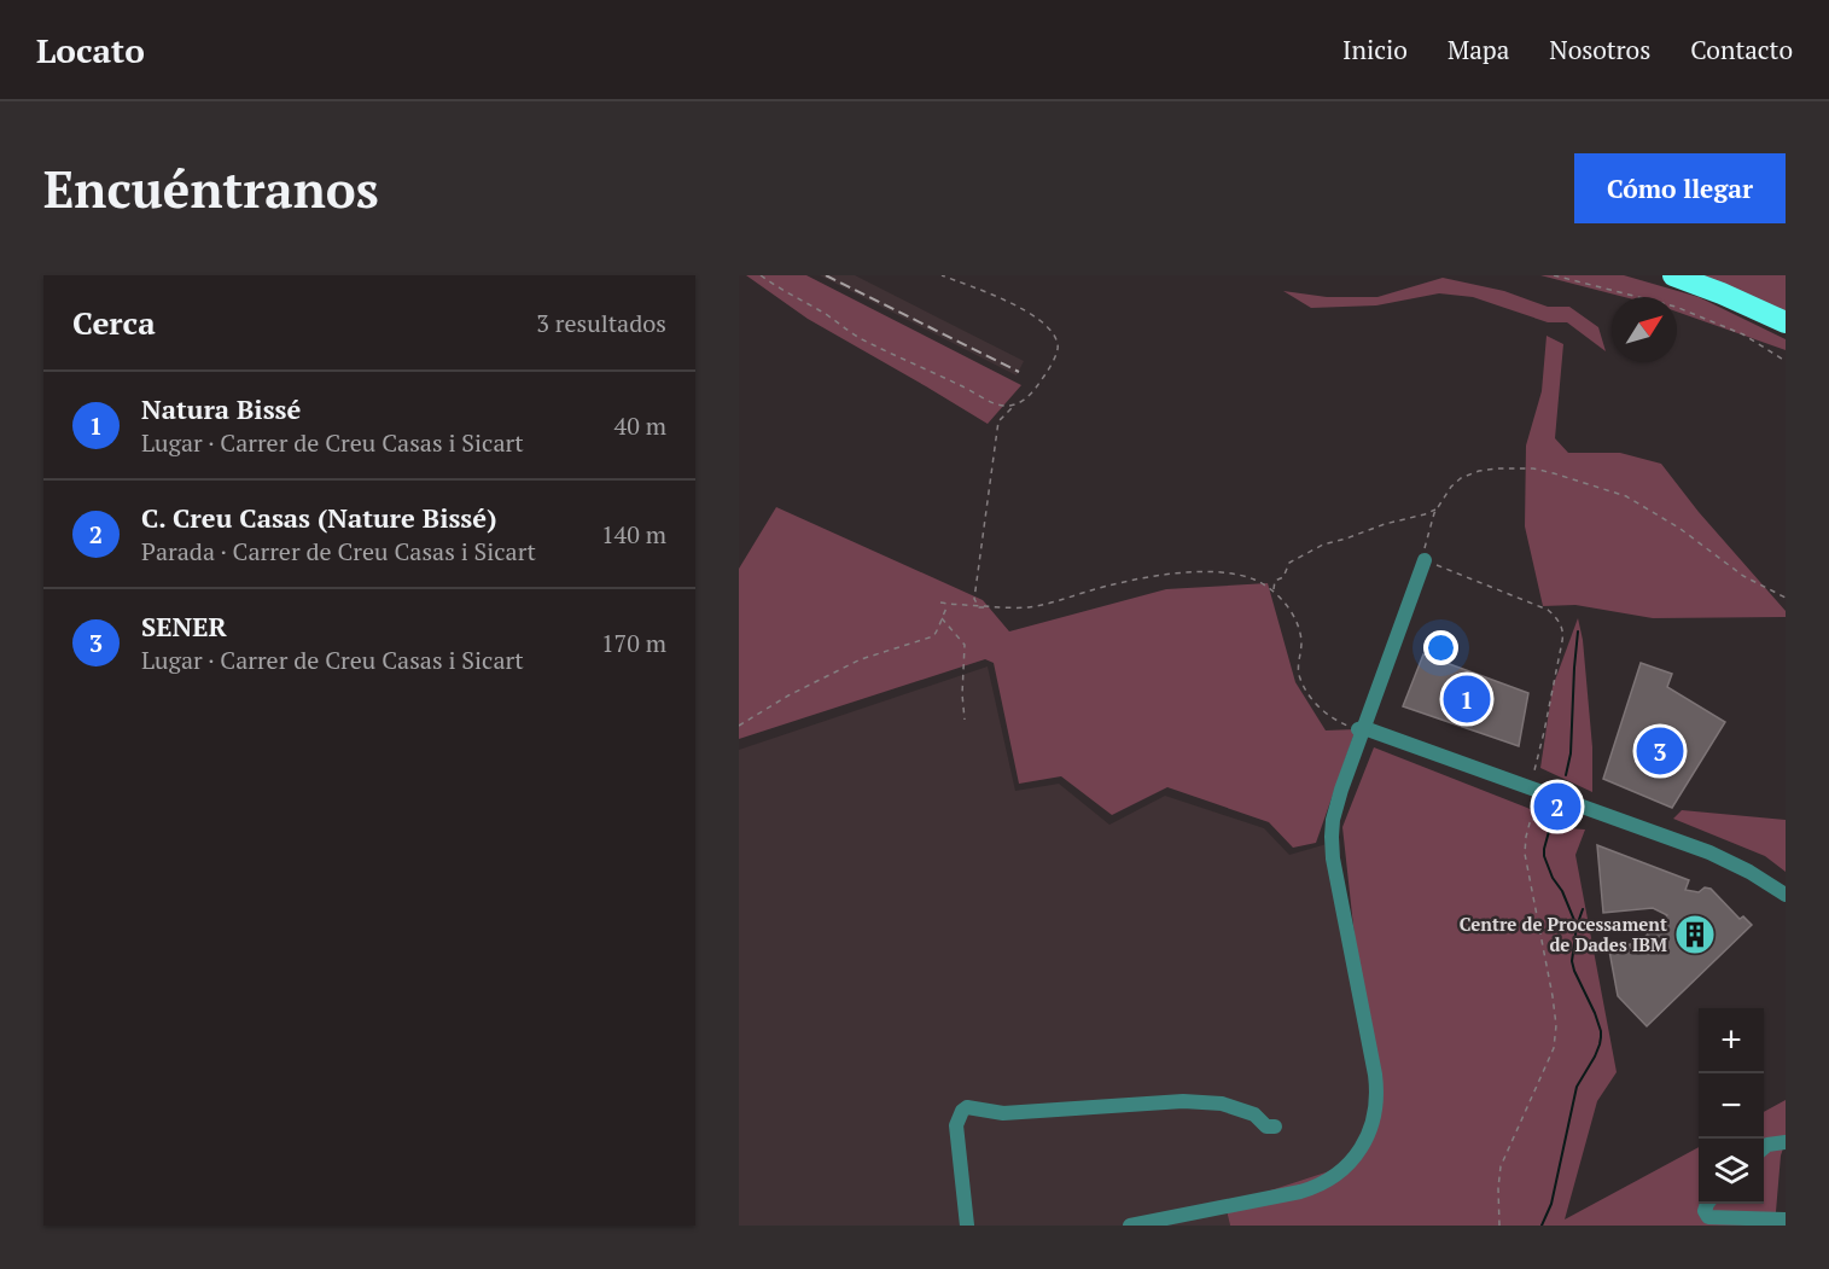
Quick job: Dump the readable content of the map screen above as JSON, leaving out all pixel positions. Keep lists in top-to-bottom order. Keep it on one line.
{"places":{"building":["Centre de Processament de Dades IBM"]},"north":"top right","page":{"header":"Locato","nav":["Inicio","Mapa","Nosotros","Contacto"],"buttons":"Cómo llegar","title":"Encuéntranos","heading":["Cerca","3 resultados"],"list":[{"mark":"1","name":"Natura Bissé","note":"Lugar · Carrer de Creu Casas i Sicart","value":"40 m"},{"mark":"2","name":"C. Creu Casas (Nature Bissé)","note":"Parada · Carrer de Creu Casas i Sicart","value":"140 m"},{"mark":"3","name":"SENER","note":"Lugar · Carrer de Creu Casas i Sicart","value":"170 m"}],"pins":["1","3","2"],"map_buttons":["+","−"]}}
